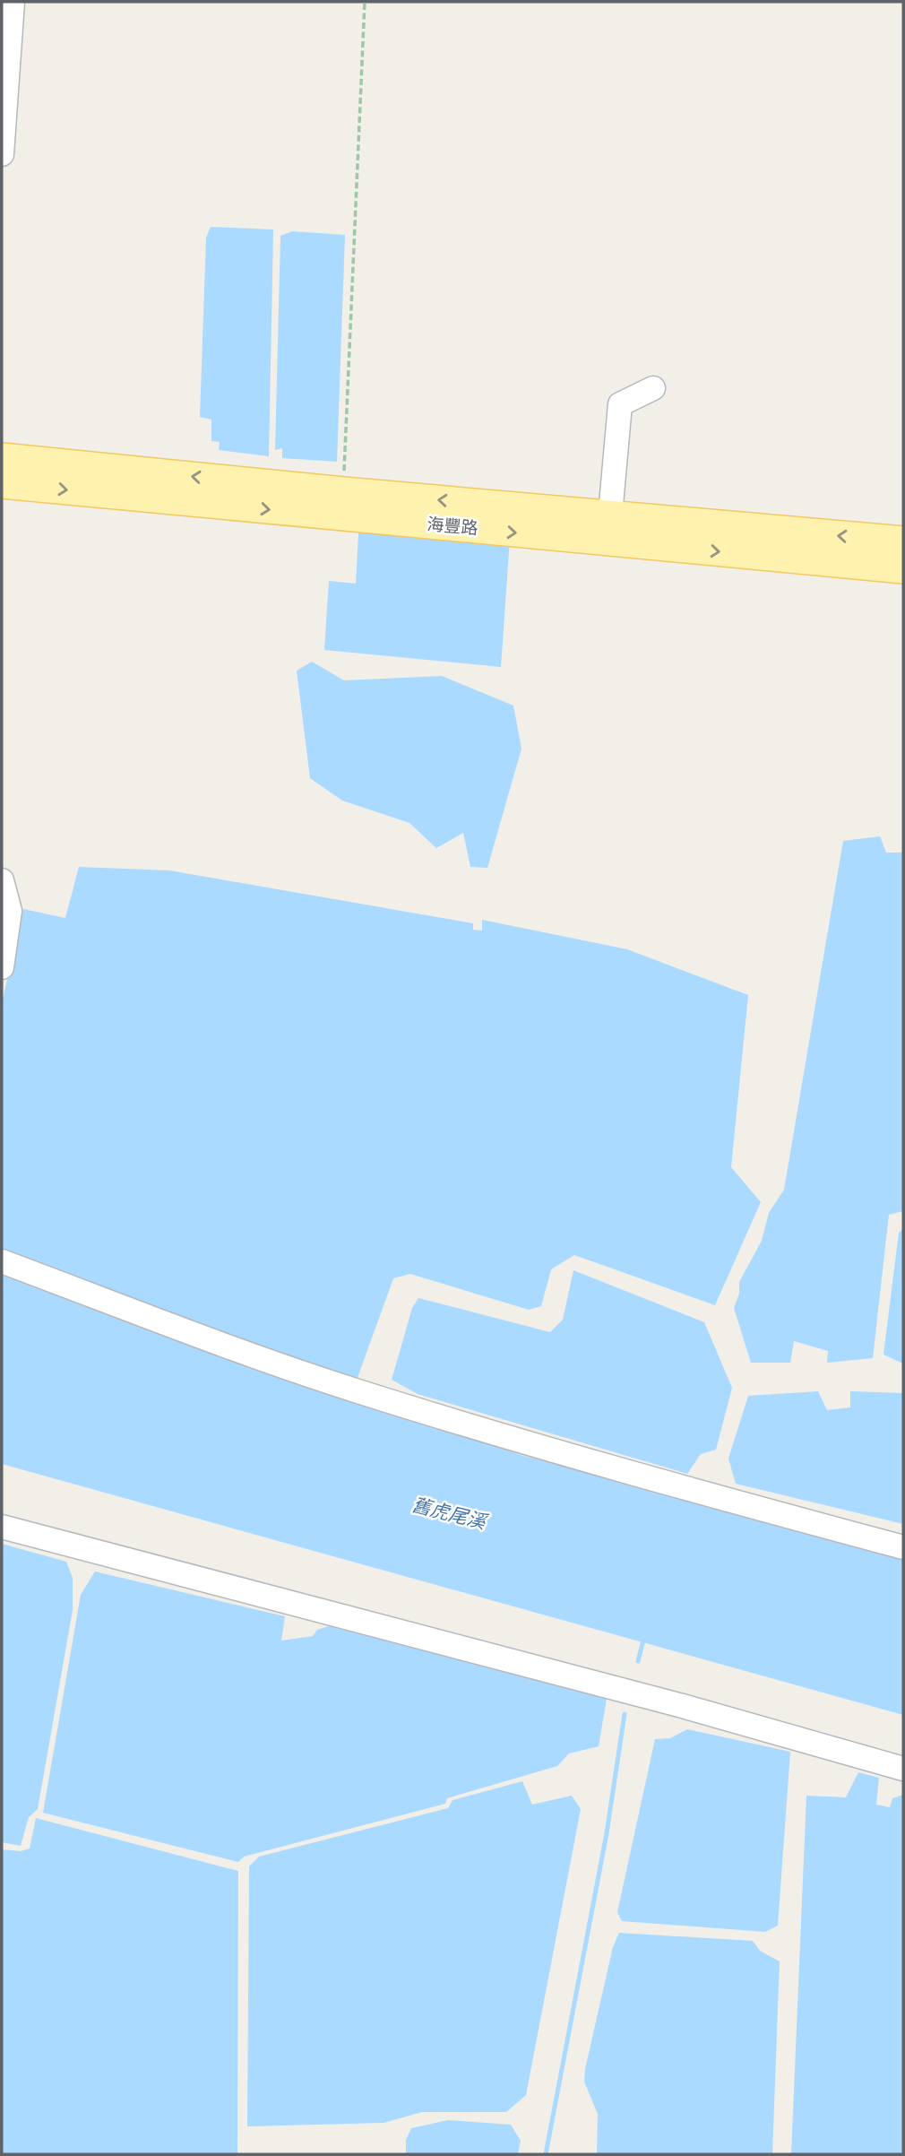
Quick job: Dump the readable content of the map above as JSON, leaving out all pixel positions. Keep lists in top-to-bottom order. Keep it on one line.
{"streets":{"main road":["海豐路"]},"water":["舊虎尾溪"]}
